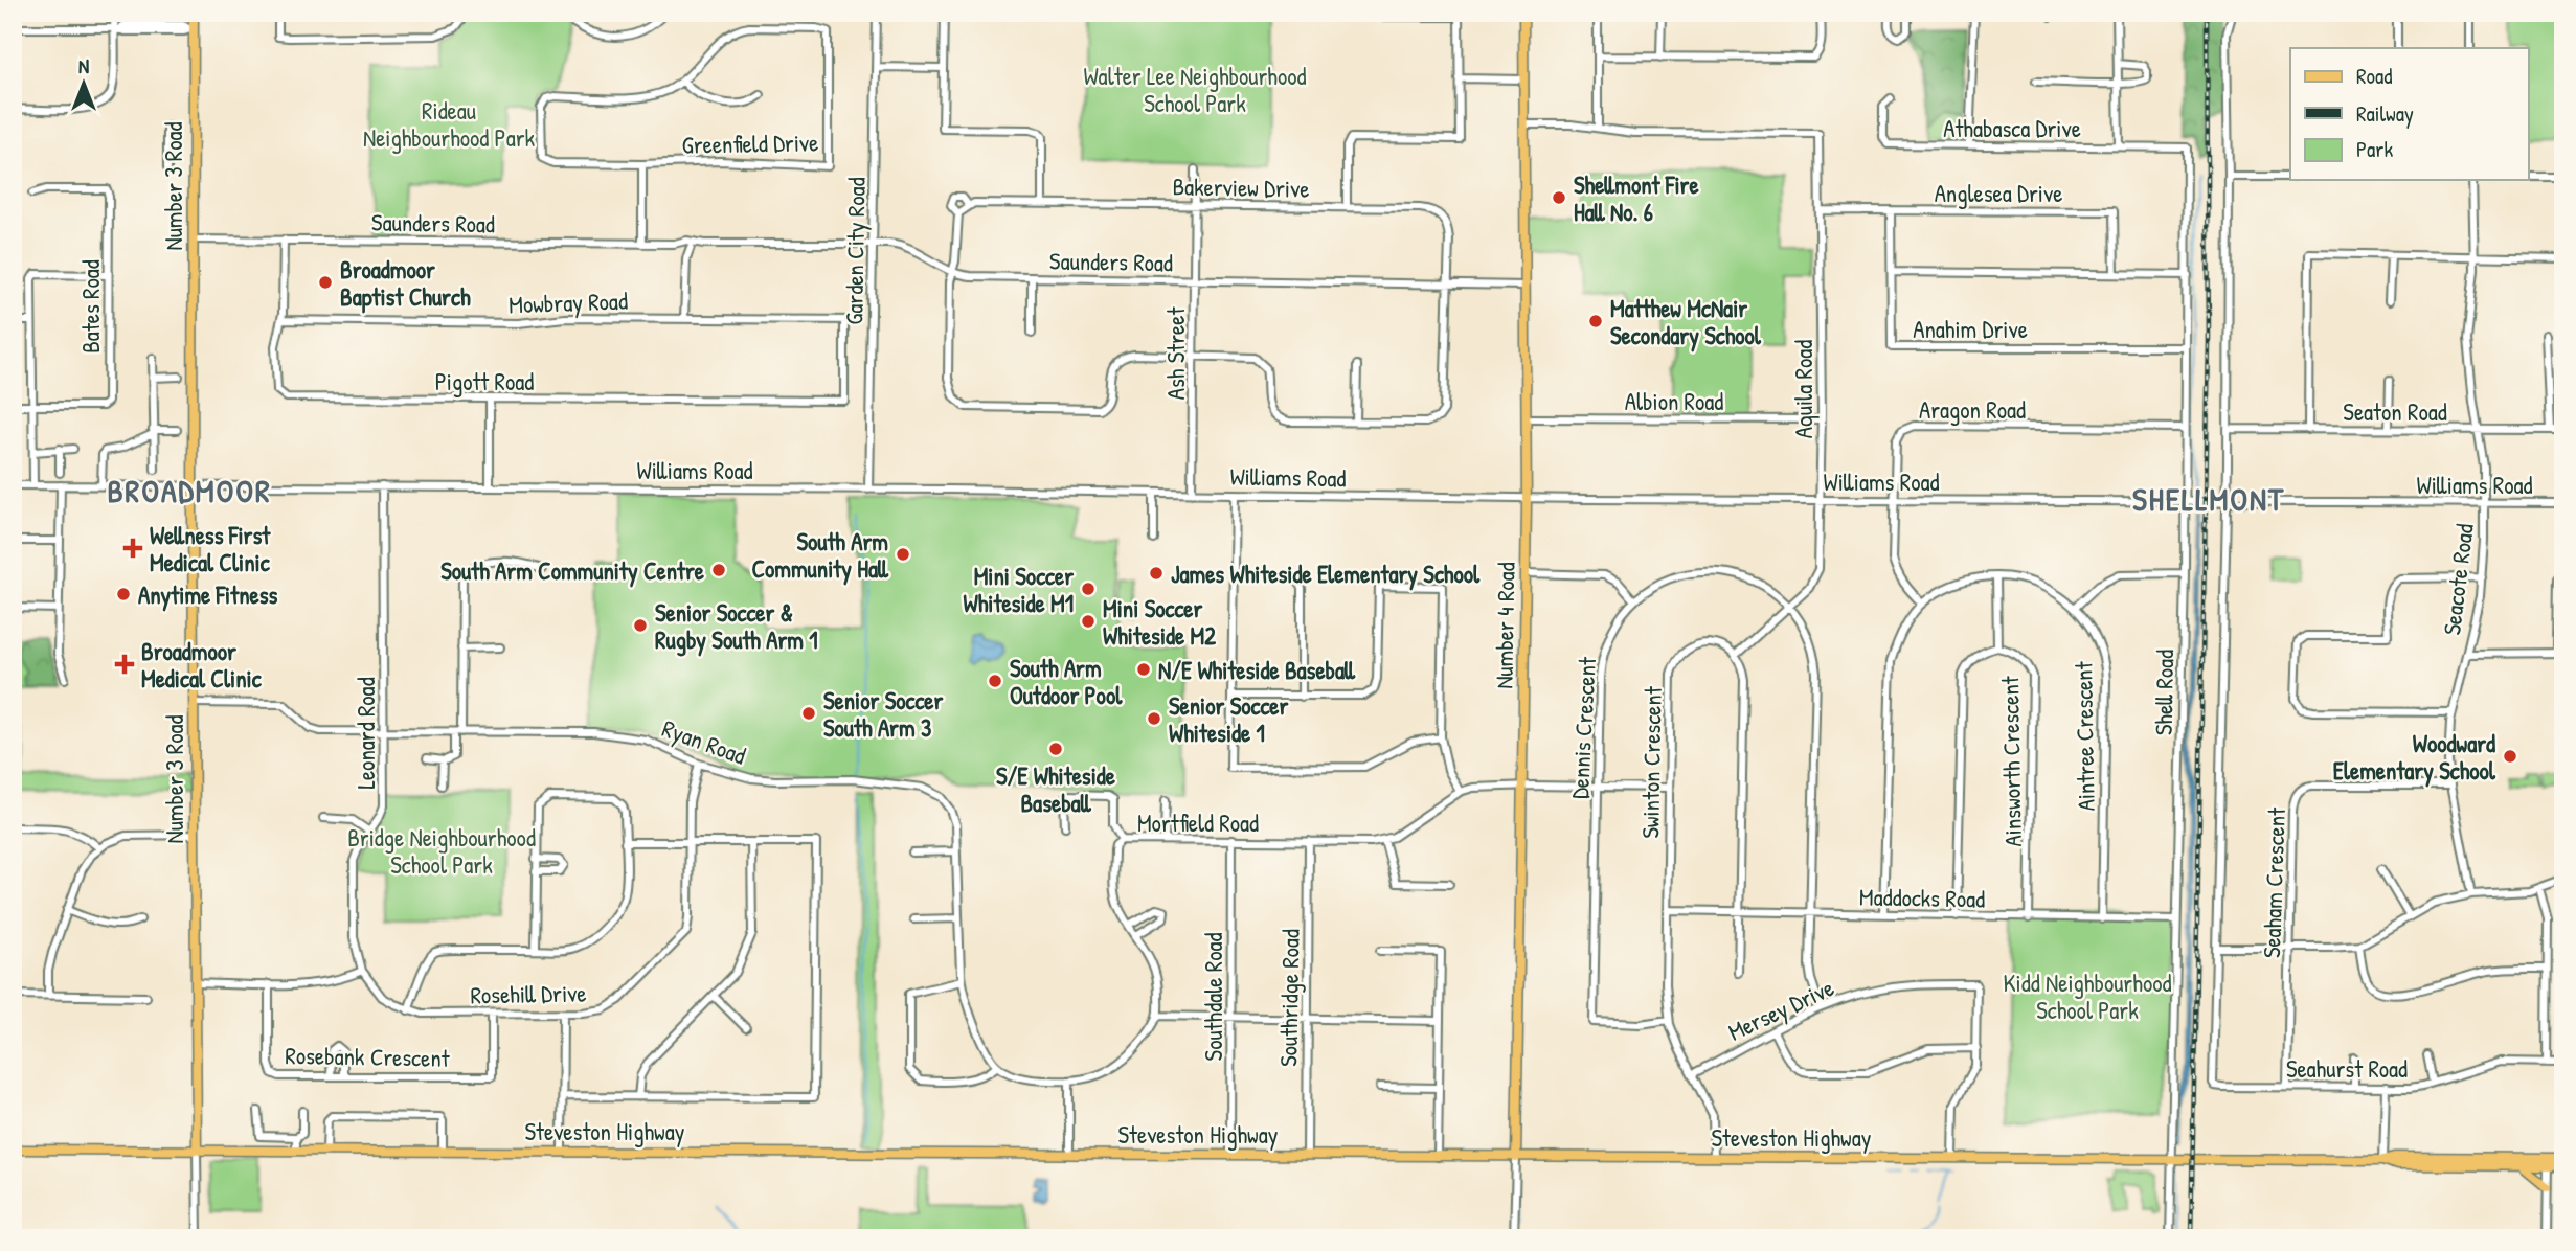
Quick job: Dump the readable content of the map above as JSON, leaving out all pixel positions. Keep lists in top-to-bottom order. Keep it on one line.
{"streets":{"main road":["Number 3 Road","Number 4 Road","Steveston Highway"],"street":["Athabasca Drive","Greenfield Drive","Bakerview Drive","Anglesea Drive","Saunders Road","Garden City Road","Mowbray Road","Bates Road","Anahim Drive","Ash Street","Pigott Road","Aquila Road","Albion Road","Aragon Road","Seaton Road","Williams Road","Seacote Road","Shell Road","Dennis Crescent","Leonard Road","Aintree Crescent","Ryan Road","Ainsworth Crescent","Swinton Crescent","Mortfield Road","Seaham Crescent","Maddocks Road","Rosehill Drive","Southdale Road","Southridge Road","Mersey Drive","Rosebank Crescent","Seahurst Road"]},"crossings":[["Athabasca Drive","Shell Road"],["Number 3 Road","Saunders Road"],["Number 3 Road","Williams Road"],["Number 3 Road","Ryan Road"],["Number 3 Road","Steveston Highway"],["Bakerview Drive","Saunders Road"],["Bakerview Drive","Ash Street"],["Anglesea Drive","Anahim Drive"],["Anglesea Drive","Aquila Road"],["Saunders Road","Garden City Road"],["Saunders Road","Ash Street"],["Saunders Road","Pigott Road"],["Saunders Road","Number 4 Road"],["Garden City Road","Mowbray Road"],["Garden City Road","Pigott Road"],["Garden City Road","Williams Road"],["Mowbray Road","Pigott Road"],["Anahim Drive","Shell Road"],["Ash Street","Williams Road"],["Aquila Road","Albion Road"],["Aquila Road","Williams Road"],["Aquila Road","Dennis Crescent"],["Aquila Road","Swinton Crescent"],["Albion Road","Number 4 Road"],["Aragon Road","Williams Road"],["Aragon Road","Shell Road"],["Aragon Road","Aintree Crescent"],["Seaton Road","Seacote Road"],["Williams Road","Seacote Road"],["Williams Road","Number 4 Road"],["Williams Road","Shell Road"],["Williams Road","Leonard Road"],["Seacote Road","Seaham Crescent"],["Number 4 Road","Mortfield Road"],["Number 4 Road","Steveston Highway"],["Shell Road","Maddocks Road"],["Shell Road","Steveston Highway"],["Dennis Crescent","Swinton Crescent"],["Dennis Crescent","Mortfield Road"],["Dennis Crescent","Maddocks Road"],["Dennis Crescent","Mersey Drive"],["Leonard Road","Ryan Road"],["Leonard Road","Rosehill Drive"],["Aintree Crescent","Maddocks Road"],["Ryan Road","Rosehill Drive"],["Ainsworth Crescent","Maddocks Road"],["Swinton Crescent","Mortfield Road"],["Swinton Crescent","Maddocks Road"],["Swinton Crescent","Mersey Drive"],["Swinton Crescent","Steveston Highway"],["Mortfield Road","Southdale Road"],["Mortfield Road","Southridge Road"],["Seaham Crescent","Seahurst Road"],["Rosehill Drive","Rosebank Crescent"],["Southdale Road","Steveston Highway"],["Southridge Road","Steveston Highway"]],"districts":["BROADMOOR","SHELLMONT"],"parks":["Walter Lee Neighbourhood School Park","Rideau Neighbourhood Park","Bridge Neighbourhood School Park","Kidd Neighbourhood School Park"],"places":{"other":["Shellmont Fire Hall No. 6","Broadmoor Baptist Church","Matthew McNair Secondary School","South Arm Community Hall","South Arm Community Centre","James Whiteside Elementary School","Mini Soccer Whiteside M1","Anytime Fitness","Mini Soccer Whiteside M2","Senior Soccer & Rugby South Arm 1","N/E Whiteside Baseball","South Arm Outdoor Pool","Senior Soccer South Arm 3","Senior Soccer Whiteside 1","S/E Whiteside Baseball","Woodward Elementary School"],"health":["Wellness First Medical Clinic","Broadmoor Medical Clinic"]},"legend":["Road","Railway","Park"],"north":"top"}
